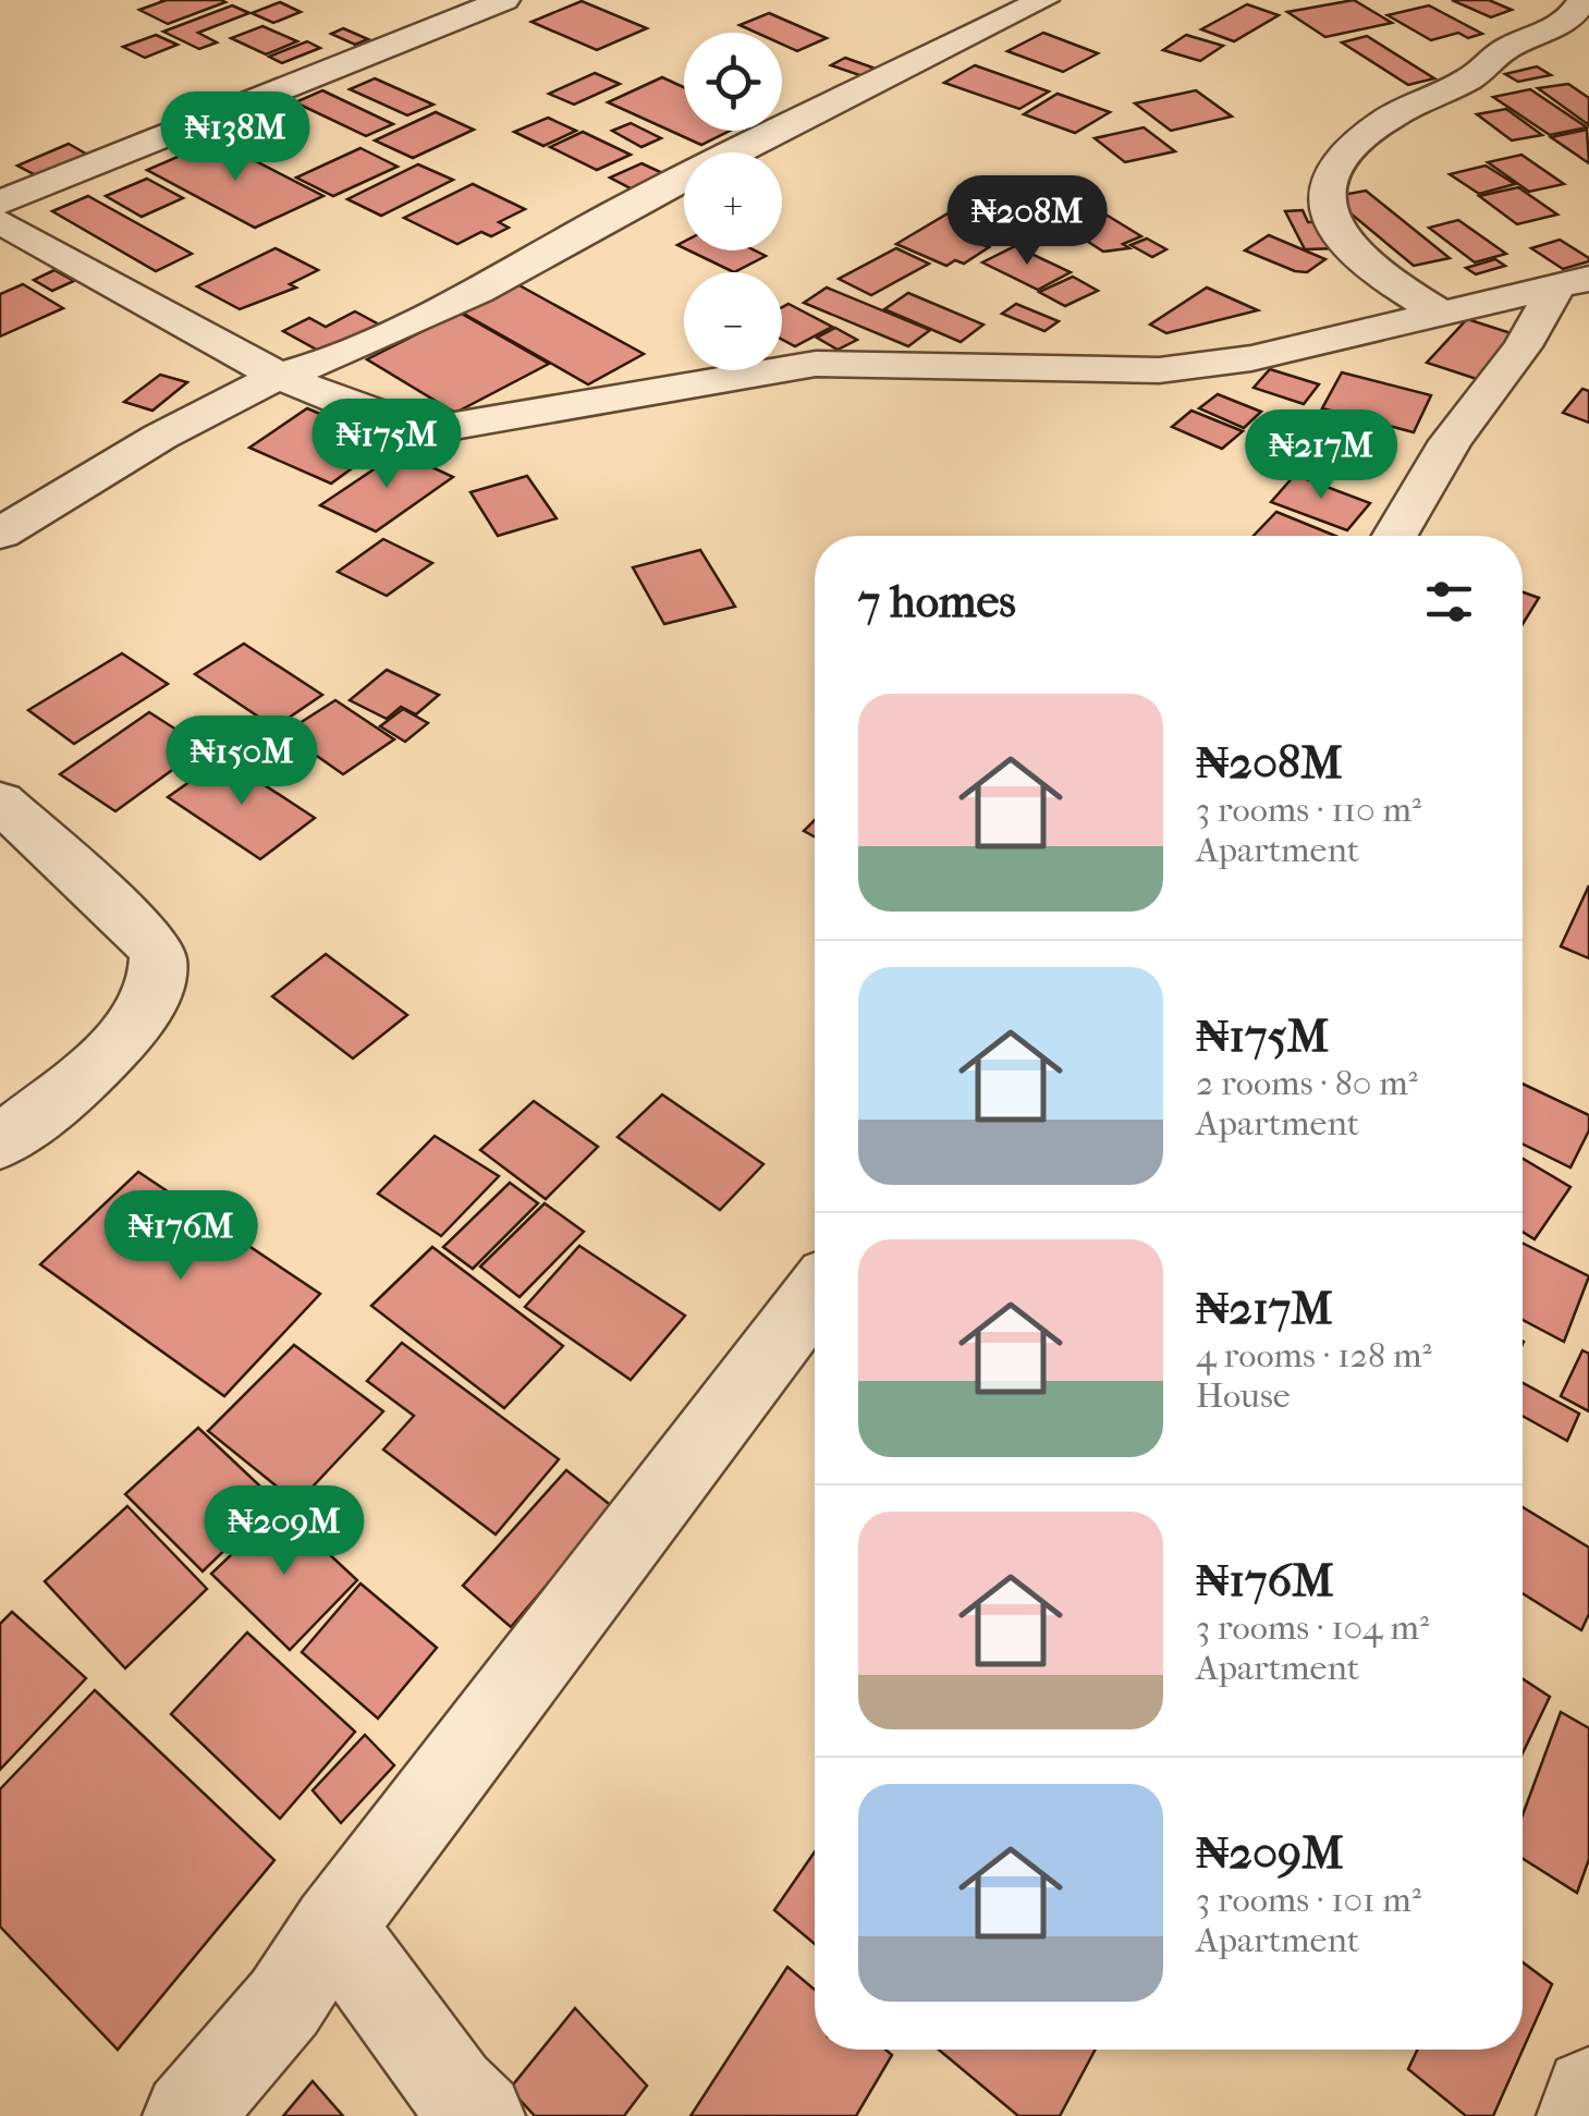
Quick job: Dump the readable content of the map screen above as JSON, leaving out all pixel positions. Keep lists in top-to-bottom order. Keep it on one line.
{"page":{"map_buttons":["+","−"],"price":["₦138M","₦208M","₦175M","₦217M","₦150M","₦176M","₦209M"],"heading":"7 homes","list":[{"name":"₦208M","note":"3 rooms · 110 m² · Apartment"},{"name":"₦175M","note":"2 rooms · 80 m² · Apartment"},{"name":"₦217M","note":"4 rooms · 128 m² · House"},{"name":"₦176M","note":"3 rooms · 104 m² · Apartment"},{"name":"₦209M","note":"3 rooms · 101 m² · Apartment"}]}}
